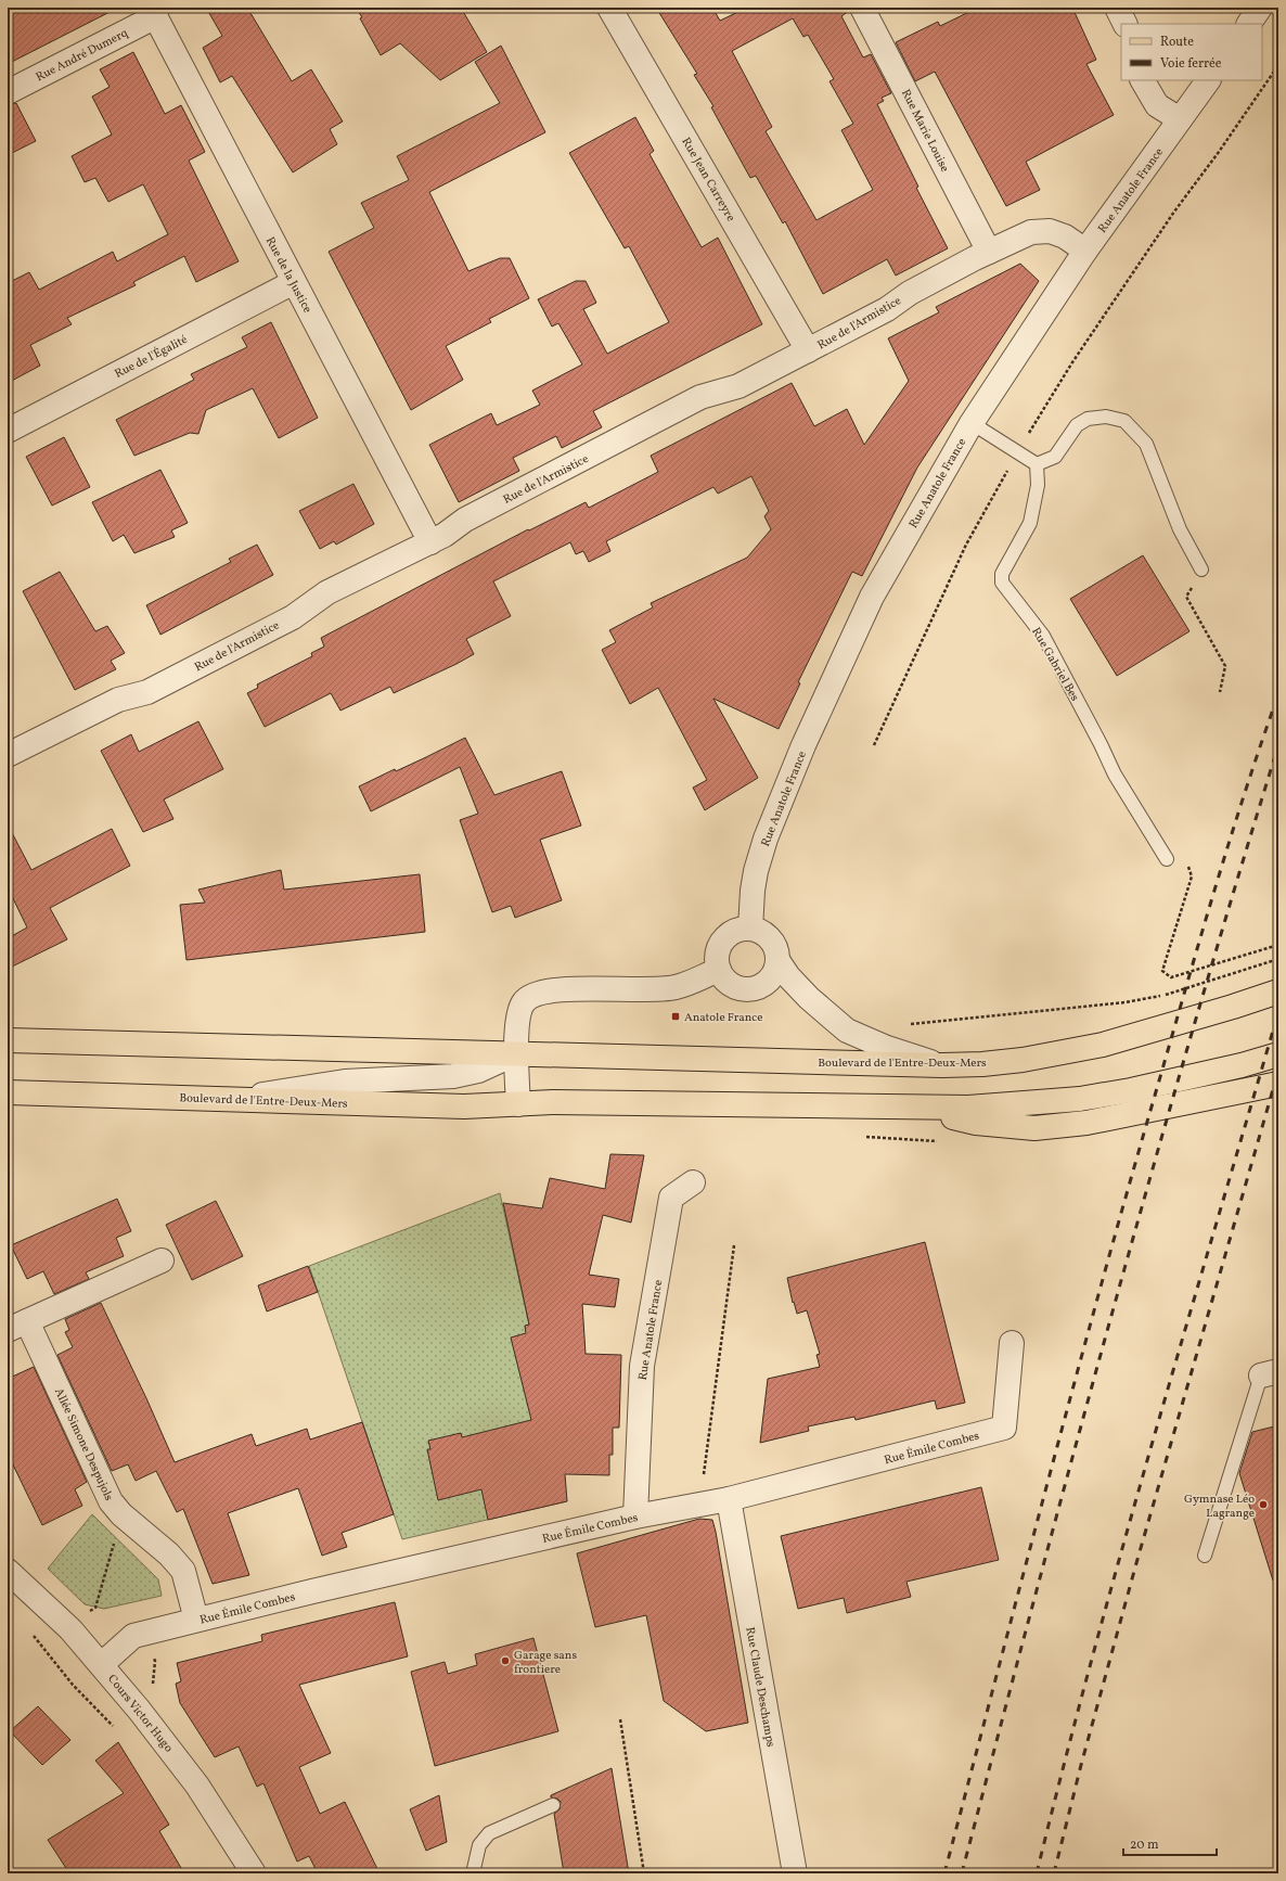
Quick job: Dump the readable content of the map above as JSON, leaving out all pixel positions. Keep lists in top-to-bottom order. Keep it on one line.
{"streets":{"main road":["Boulevard de l'Entre-Deux-Mers"],"street":["Rue André Dumerq","Rue Marie Louise","Rue Jean Carreyre","Rue Anatole France","Rue de la Justice","Rue de l'Armistice","Rue de l'Égalité","Allée Simone Despujols","Rue Émile Combes","Rue Claude Deschamps","Cours Victor Hugo"],"lane":["Rue Gabriel Bes"]},"crossings":[["Rue André Dumerq","Rue de la Justice"],["Rue Marie Louise","Rue de l'Armistice"],["Rue Jean Carreyre","Rue de l'Armistice"],["Rue Anatole France","Rue de l'Armistice"],["Rue Anatole France","Rue Émile Combes"],["Rue de la Justice","Rue de l'Armistice"],["Rue de la Justice","Rue de l'Égalité"],["Allée Simone Despujols","Rue Émile Combes"],["Rue Émile Combes","Rue Claude Deschamps"],["Rue Émile Combes","Cours Victor Hugo"]],"places":{"transit":["Anatole France"],"other":["Gymnase Léo Lagrange","Garage sans frontiere"]},"legend":["Route","Voie ferrée"],"scale_bar":"20 m"}
